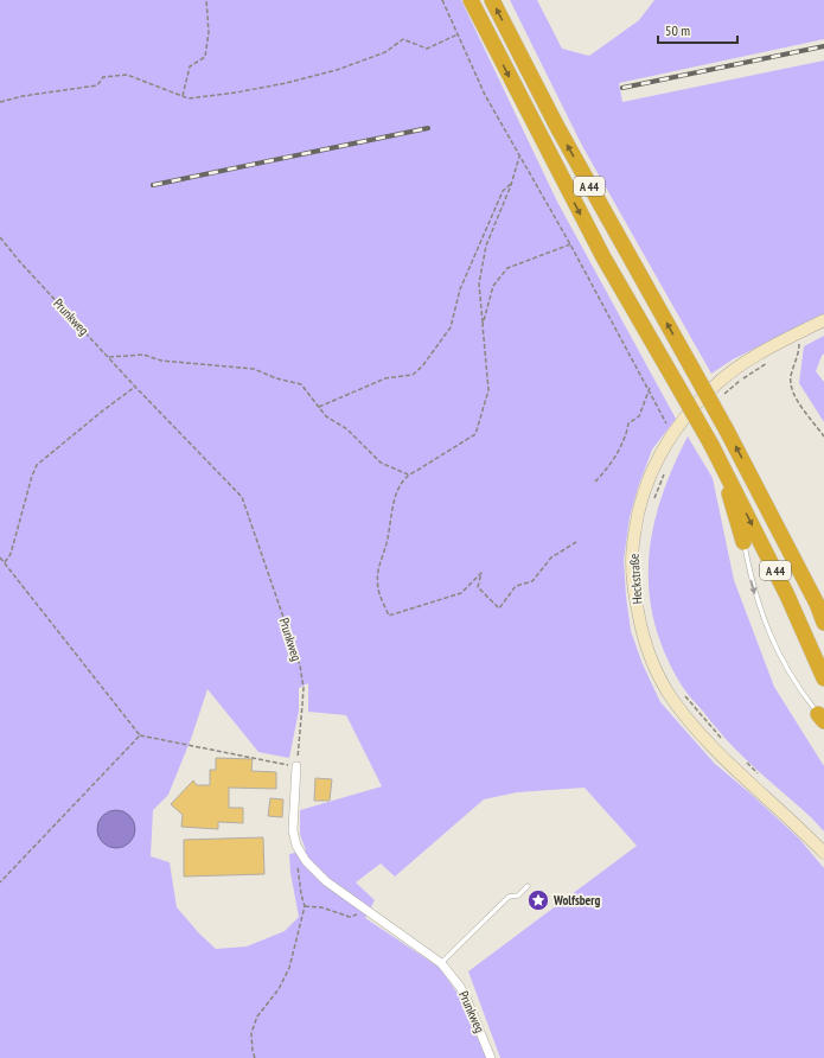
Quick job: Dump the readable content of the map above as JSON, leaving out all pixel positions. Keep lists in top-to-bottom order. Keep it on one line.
{"streets":{"highway":["A 44"],"main road":["Heckstraße"],"street":["Prunkweg"]},"places":{"place":["Wolfsberg"]},"scale_bar":"50 m"}
